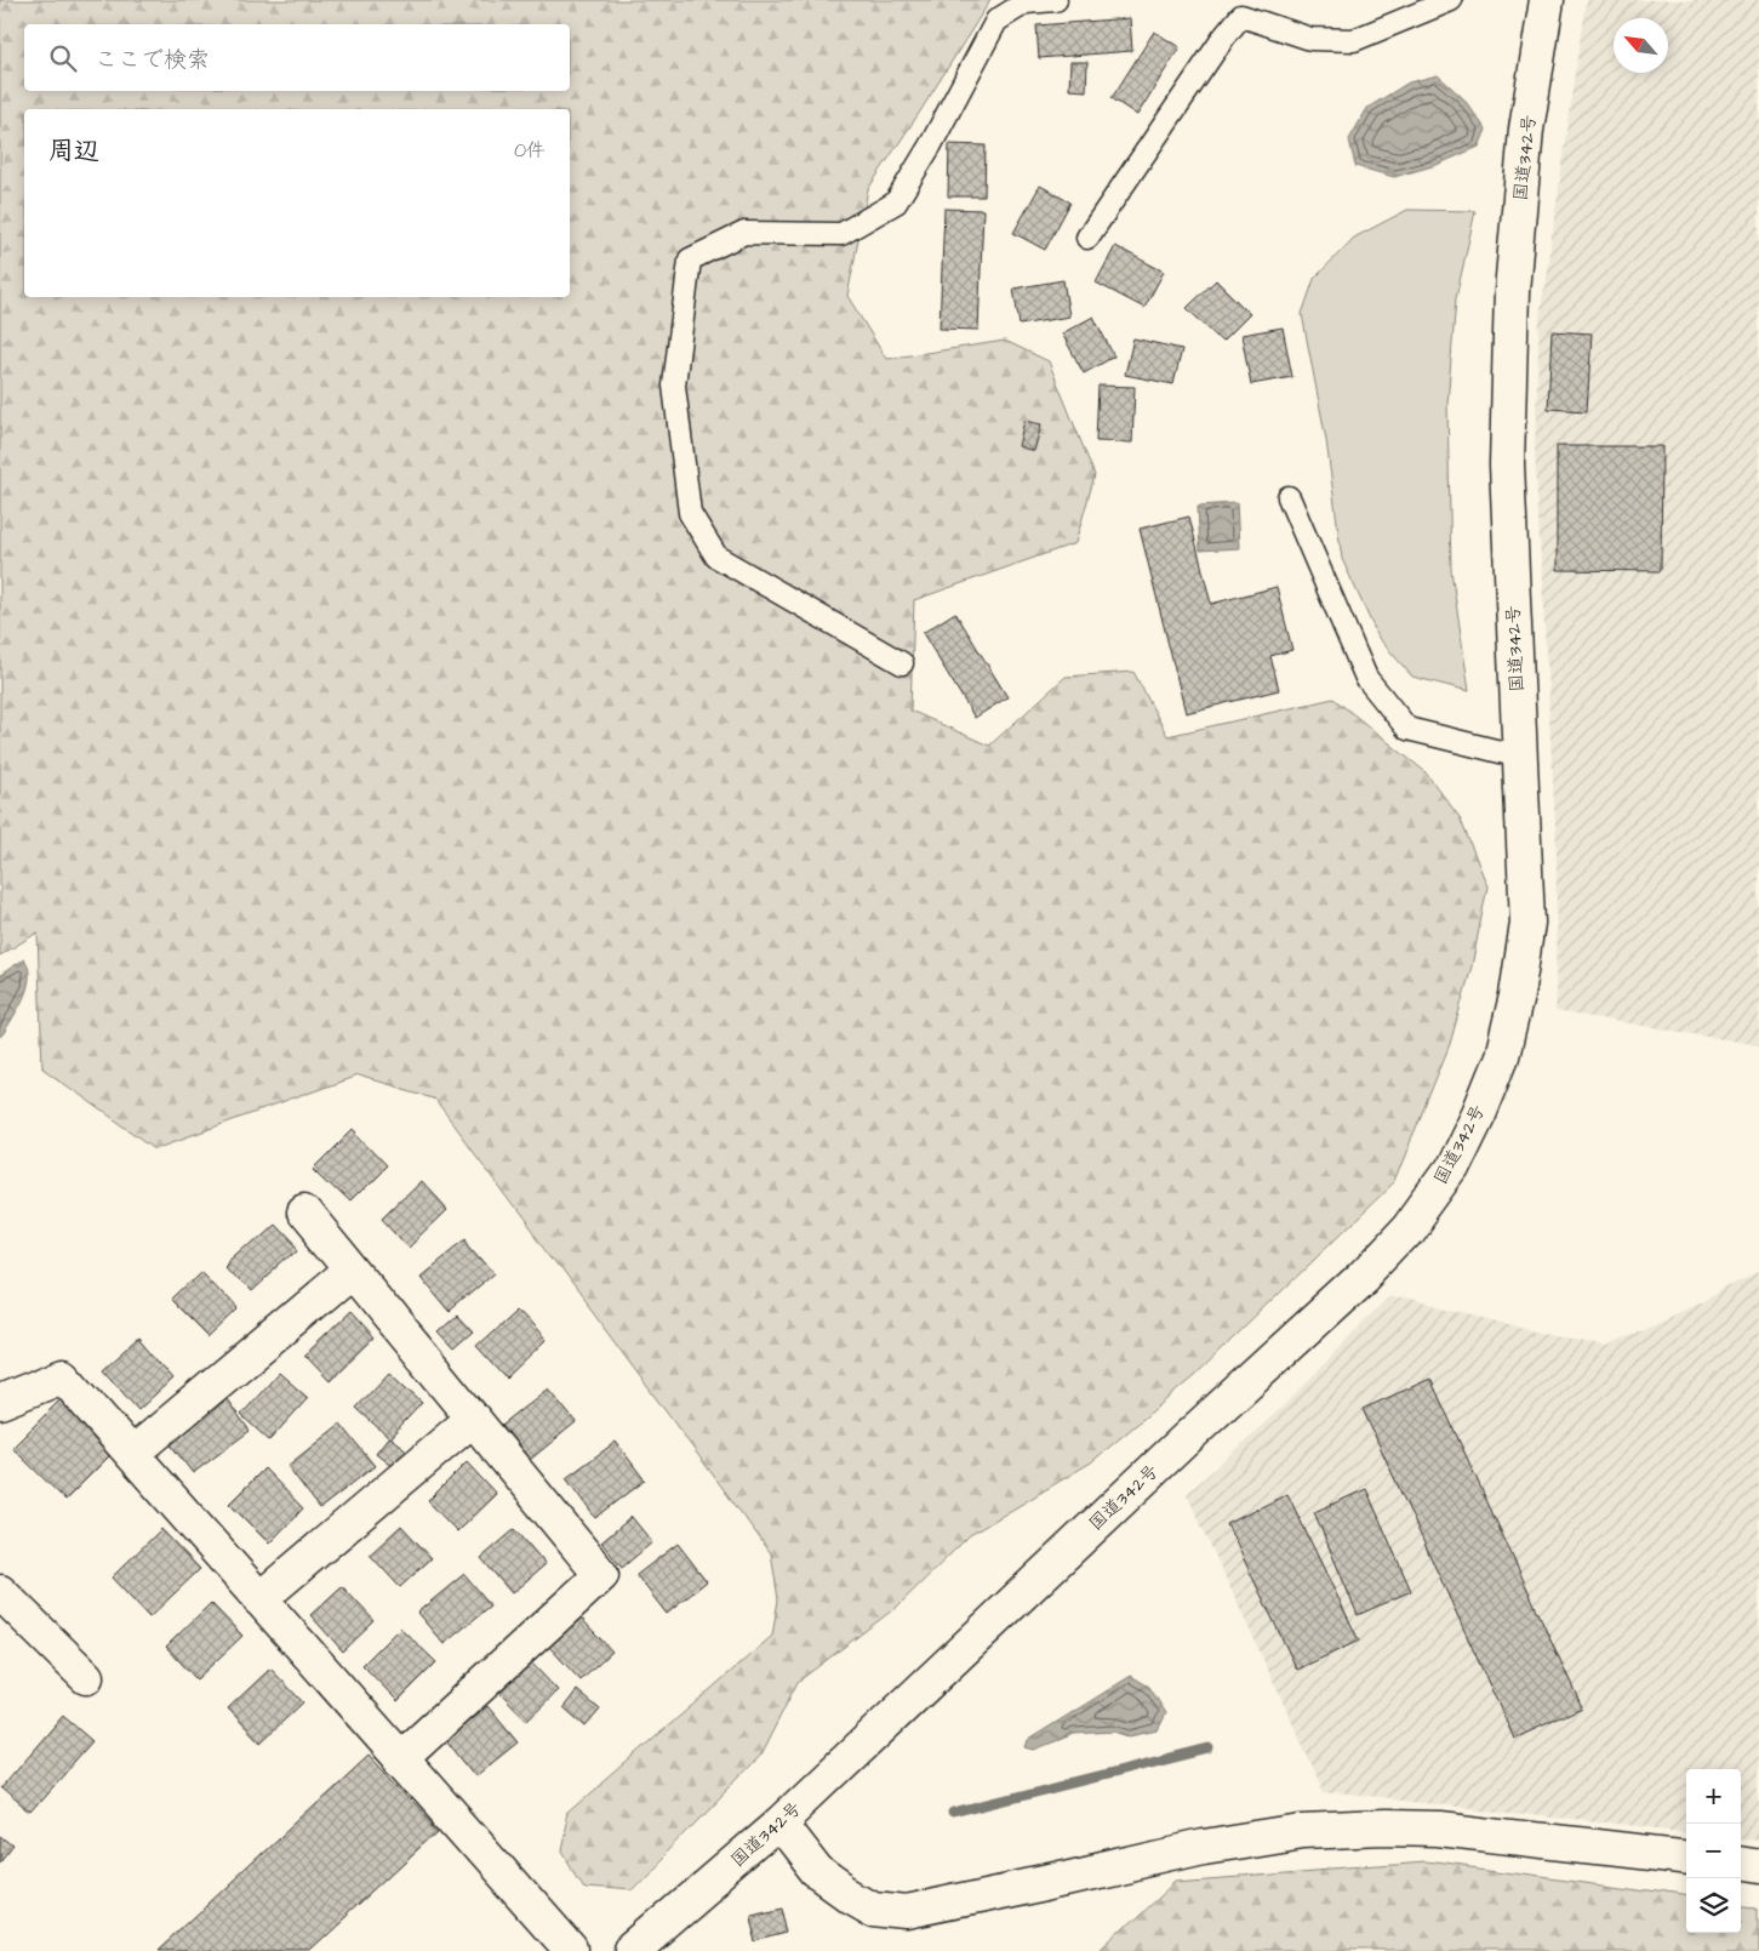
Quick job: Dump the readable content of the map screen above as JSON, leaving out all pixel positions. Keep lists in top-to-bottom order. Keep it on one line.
{"streets":{"main road":["国道342号"]},"north":"top left","page":{"search":"ここで検索","heading":["周辺","0件"],"map_buttons":["+","−"]}}
